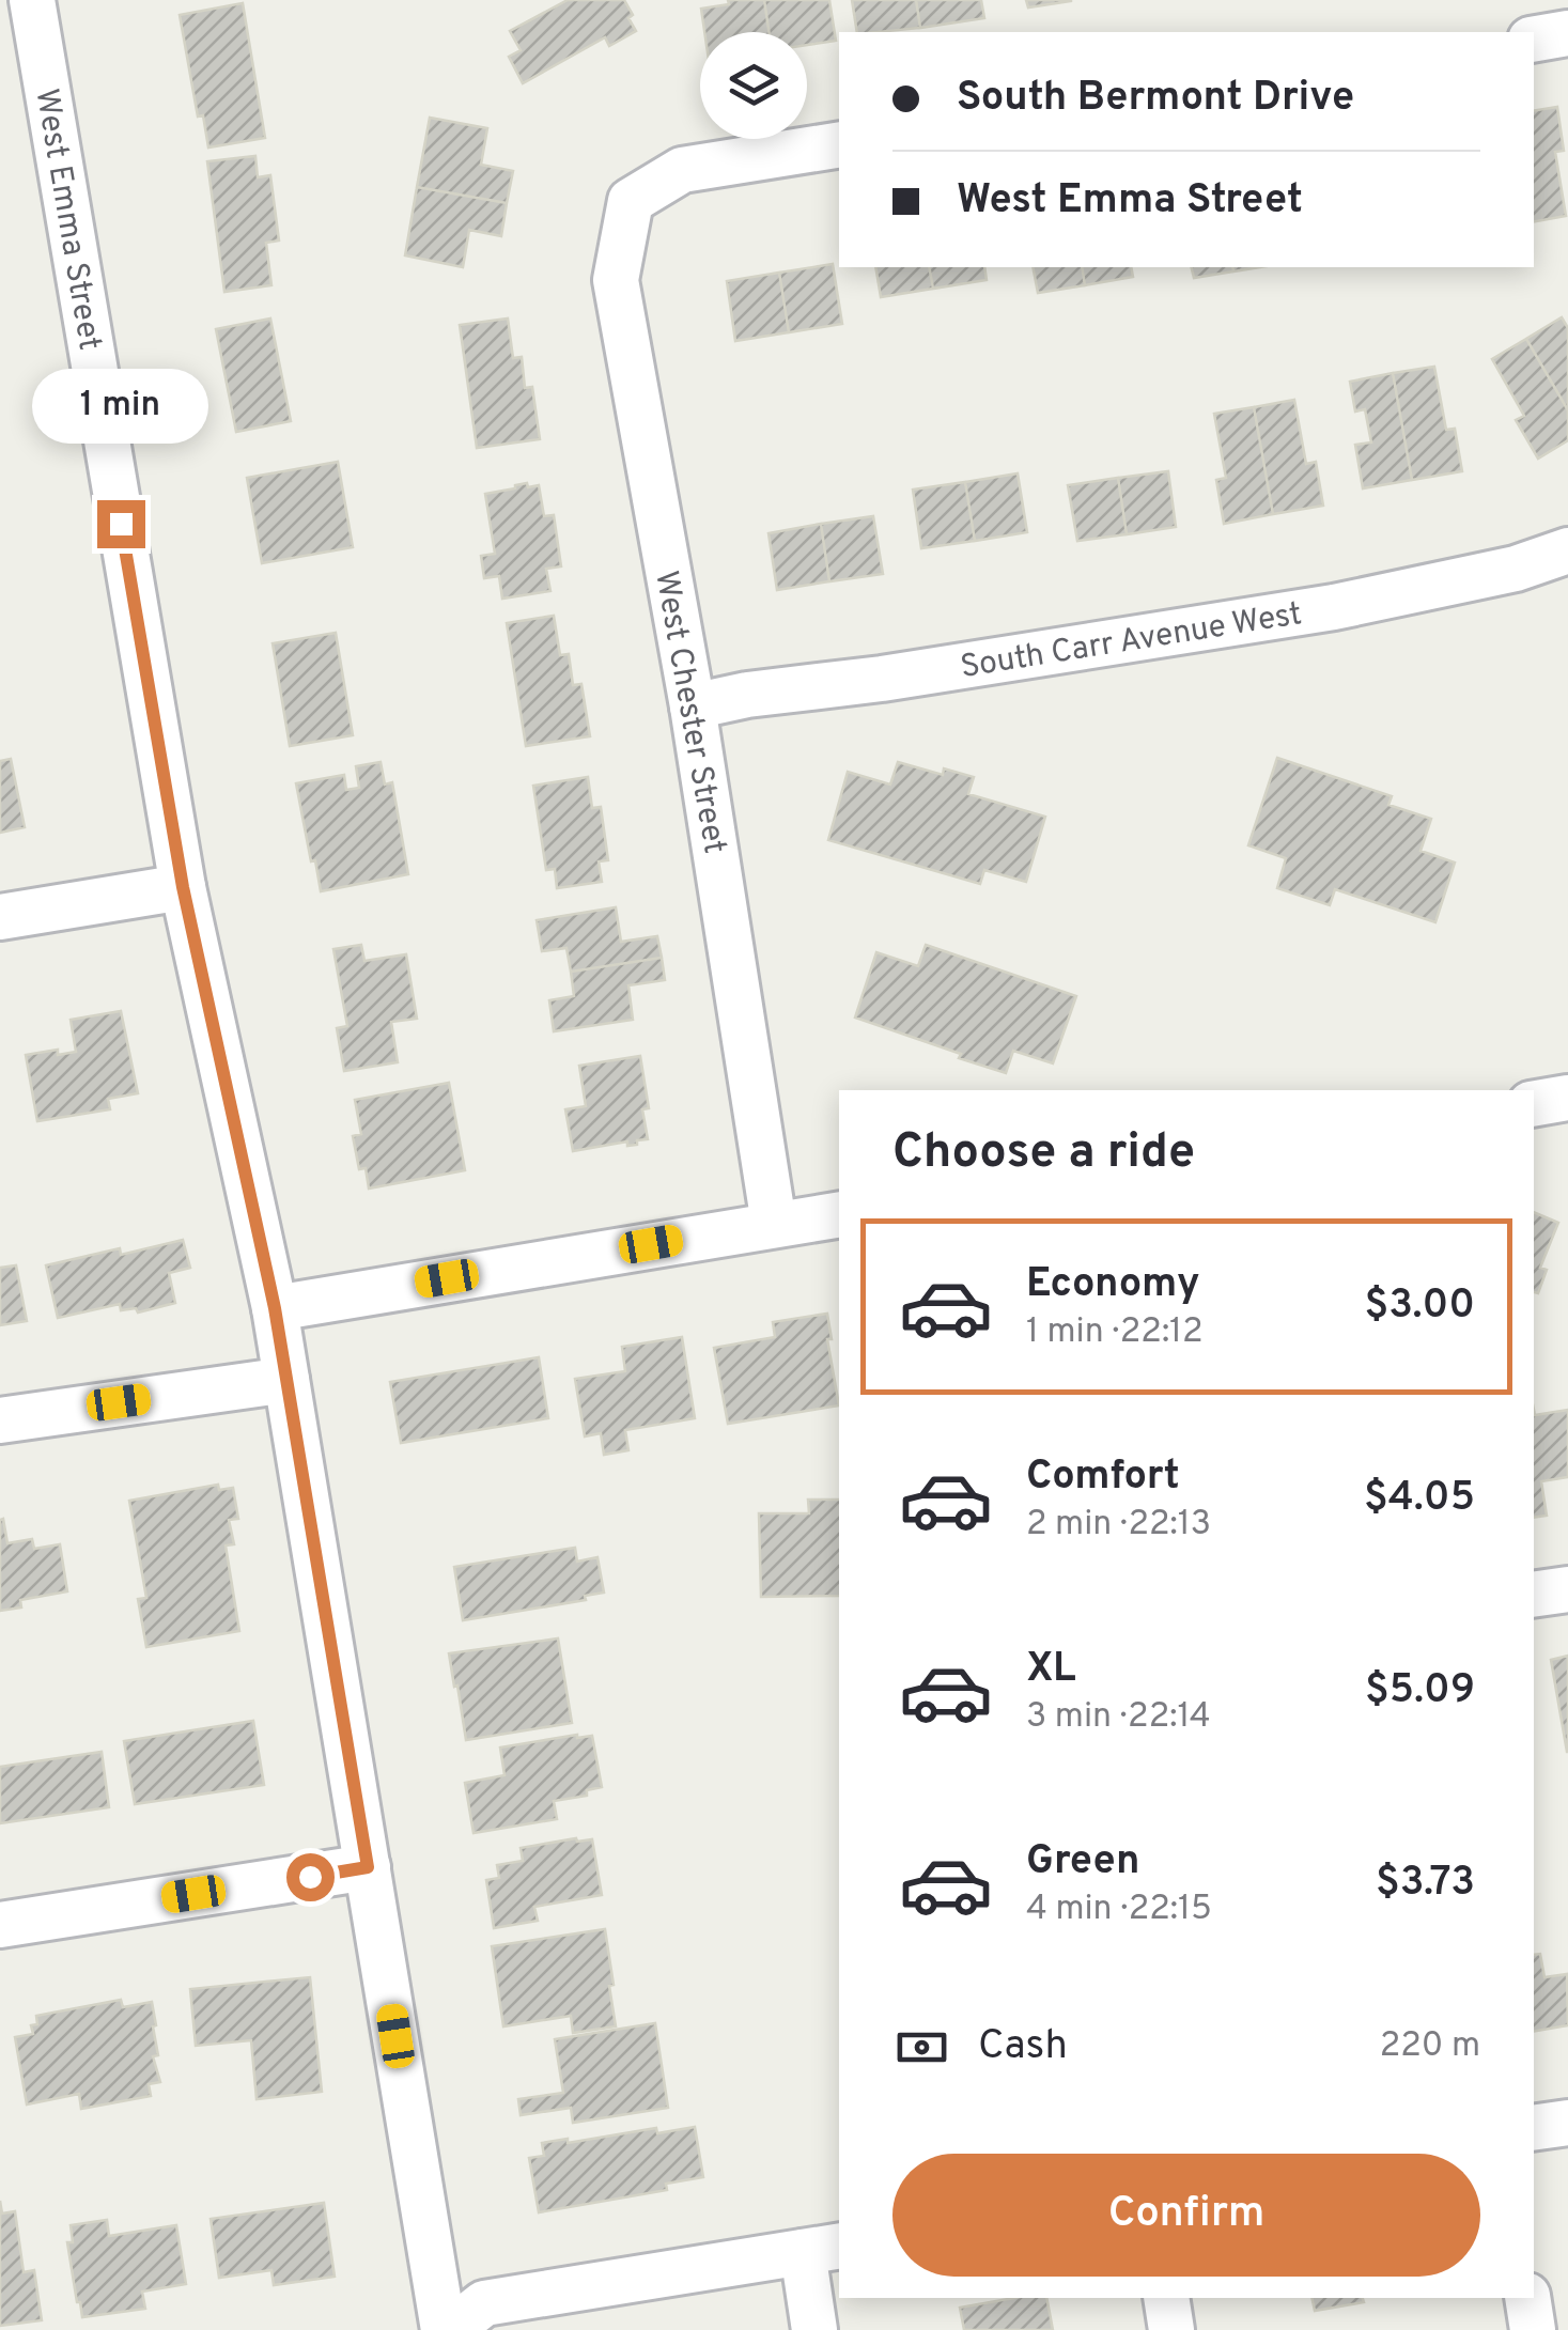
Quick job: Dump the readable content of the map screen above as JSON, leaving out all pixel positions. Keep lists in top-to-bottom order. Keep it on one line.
{"streets":{"street":["West Emma Street","South Carr Avenue West","West Chester Street"]},"crossings":[["South Carr Avenue West","West Chester Street"]],"page":{"banner":["South Bermont Drive","West Emma Street"],"bubble":"1 min","heading":"Choose a ride","list":[{"name":"Economy","note":"1 min · 22:12","value":"$3.00"},{"name":"Comfort","note":"2 min · 22:13","value":"$4.05"},{"name":"XL","note":"3 min · 22:14","value":"$5.09"},{"name":"Green","note":"4 min · 22:15","value":"$3.73"}],"pay":["Cash","220 m"],"buttons":"Confirm"}}
